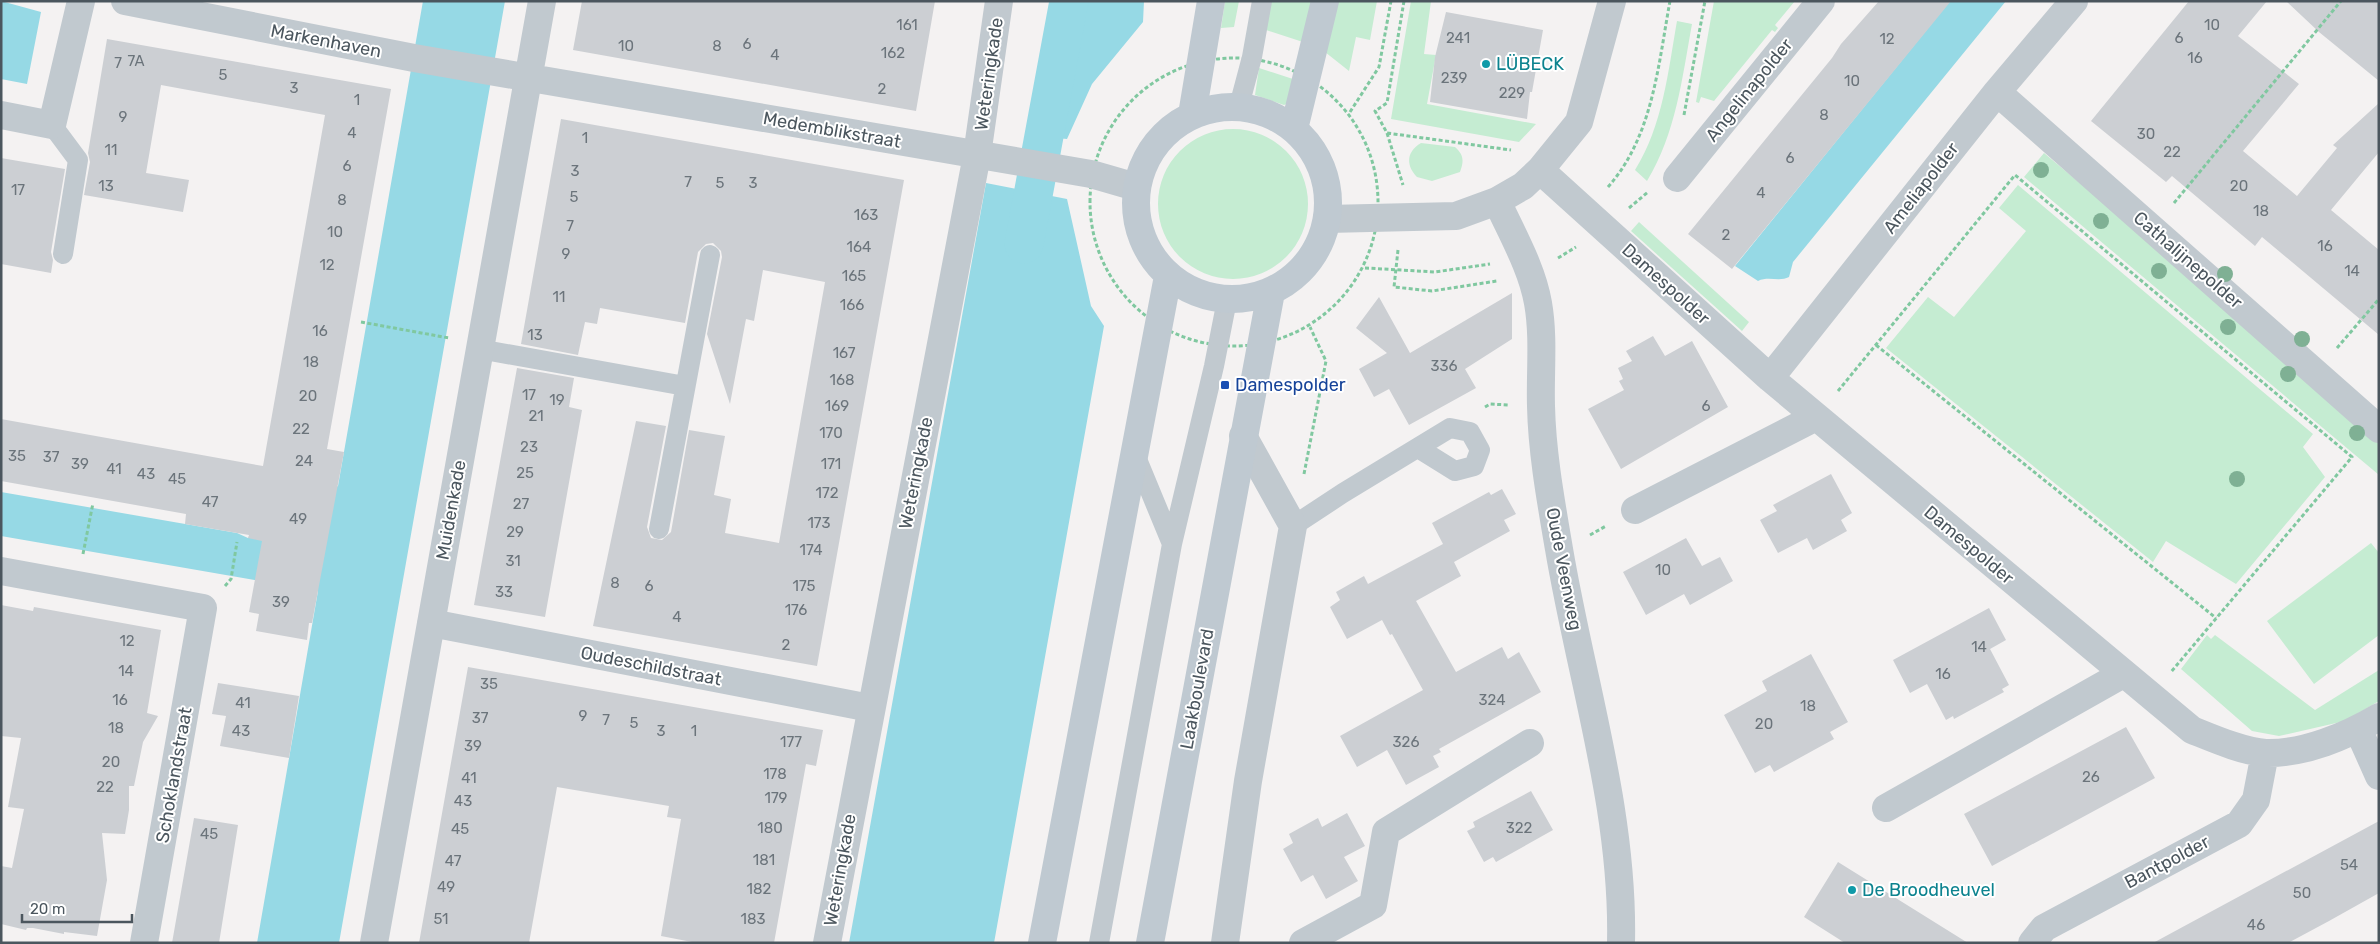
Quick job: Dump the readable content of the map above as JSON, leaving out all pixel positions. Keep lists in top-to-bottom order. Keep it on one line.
{"streets":{"main road":["Laakboulevard"],"street":["Markenhaven","Weteringkade","Angelinapolder","Medemblikstraat","Ameliapolder","Cathalijnepolder","Damespolder","Muidenkade","Oude Veenweg","Oudeschildstraat","Schoklandstraat","Bantpolder"]},"crossings":[["Markenhaven","Medemblikstraat"],["Markenhaven","Muidenkade"],["Weteringkade","Medemblikstraat"],["Weteringkade","Oudeschildstraat"],["Medemblikstraat","Muidenkade"],["Ameliapolder","Cathalijnepolder"],["Ameliapolder","Damespolder"],["Damespolder","Bantpolder"],["Muidenkade","Oudeschildstraat"]],"places":{"other":["LÜBECK","De Broodheuvel"],"transit":["Damespolder"]},"house_numbers":["161","10","241","6","12","6","10","8","162","4","16","7A","7","5","239","10","3","2","229","1","8","9","4","30","1","11","22","6","6","3","7","5","3","13","20","17","4","5","8","18","163","7","10","2","16","164","9","12","14","165","11","166","16","13","167","18","336","168","17","20","19","169","6","21","22","170","23","35","37","24","39","171","41","25","43","45","172","47","27","49","173","29","174","31","10","8","6","175","33","39","176","4","12","2","14","14","16","35","16","324","41","18","9","37","7","5","20","18","43","3","1","177","326","39","20","178","26","41","22","179","43","180","322","45","45","181","47","54","49","182","50","51","183","46"],"scale_bar":"20 m"}
